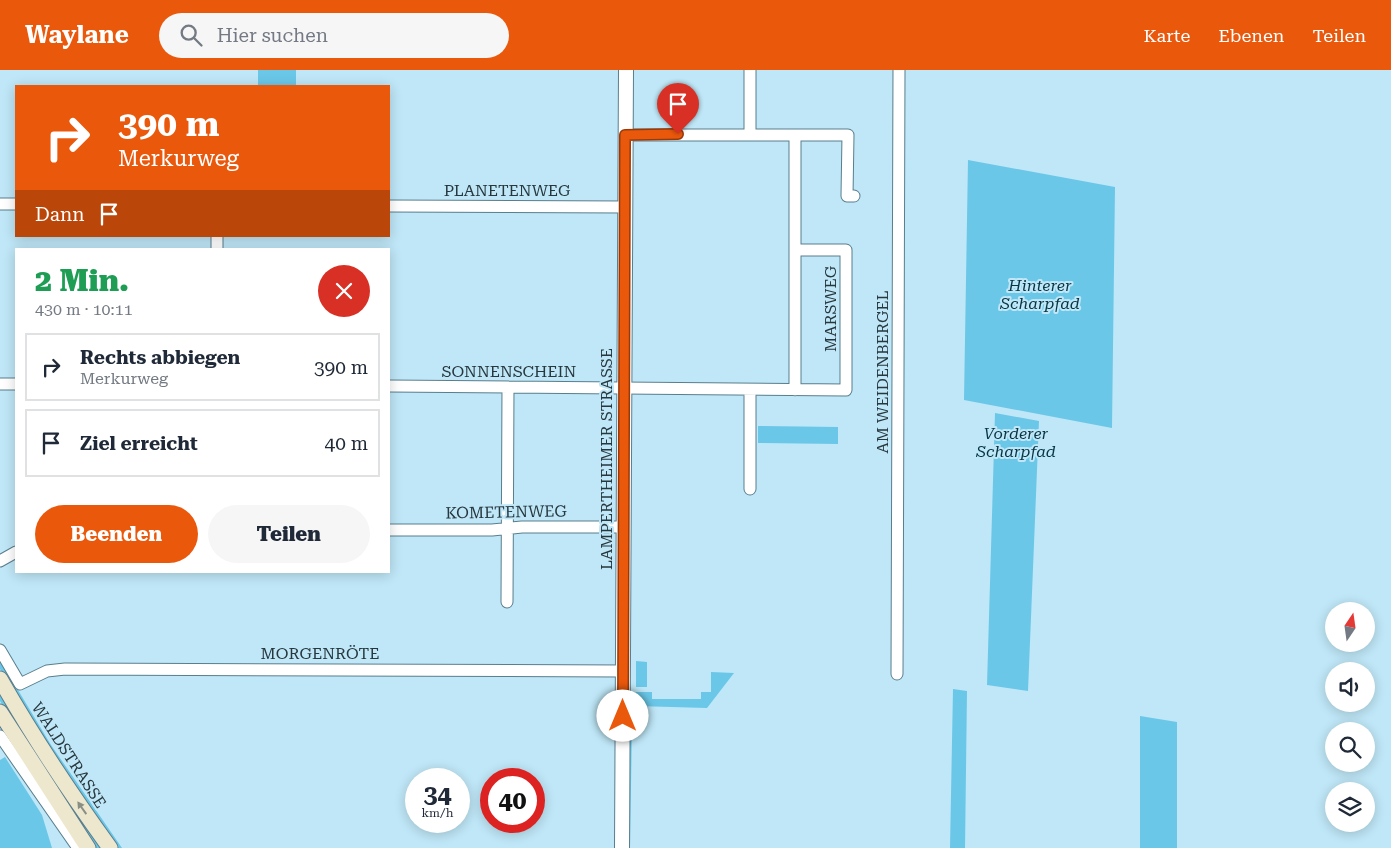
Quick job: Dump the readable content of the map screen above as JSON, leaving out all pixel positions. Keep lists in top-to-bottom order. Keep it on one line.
{"streets":{"main road":["WALDSTRASSE"],"street":["PLANETENWEG","MARSWEG","SONNENSCHEIN","AM WEIDENBERGEL","LAMPERTHEIMER STRASSE","KOMETENWEG","MORGENRÖTE"]},"crossings":[["PLANETENWEG","LAMPERTHEIMER STRASSE"],["MARSWEG","SONNENSCHEIN"],["SONNENSCHEIN","LAMPERTHEIMER STRASSE"],["LAMPERTHEIMER STRASSE","KOMETENWEG"],["LAMPERTHEIMER STRASSE","MORGENRÖTE"]],"parks":["Hinterer Scharpfad","Vorderer Scharpfad"],"north":"top","page":{"header":"Waylane","search":"Hier suchen","nav":["Karte","Ebenen","Teilen"],"turn":["390 m","Merkurweg"],"then":"Dann","heading":["2 Min.","430 m · 10:11"],"list":[{"name":"Rechts abbiegen","note":"Merkurweg","value":"390 m"},{"name":"Ziel erreicht","value":"40 m"}],"buttons":["Beenden","Teilen"],"speed":"34 km/h","limit":"40"}}
